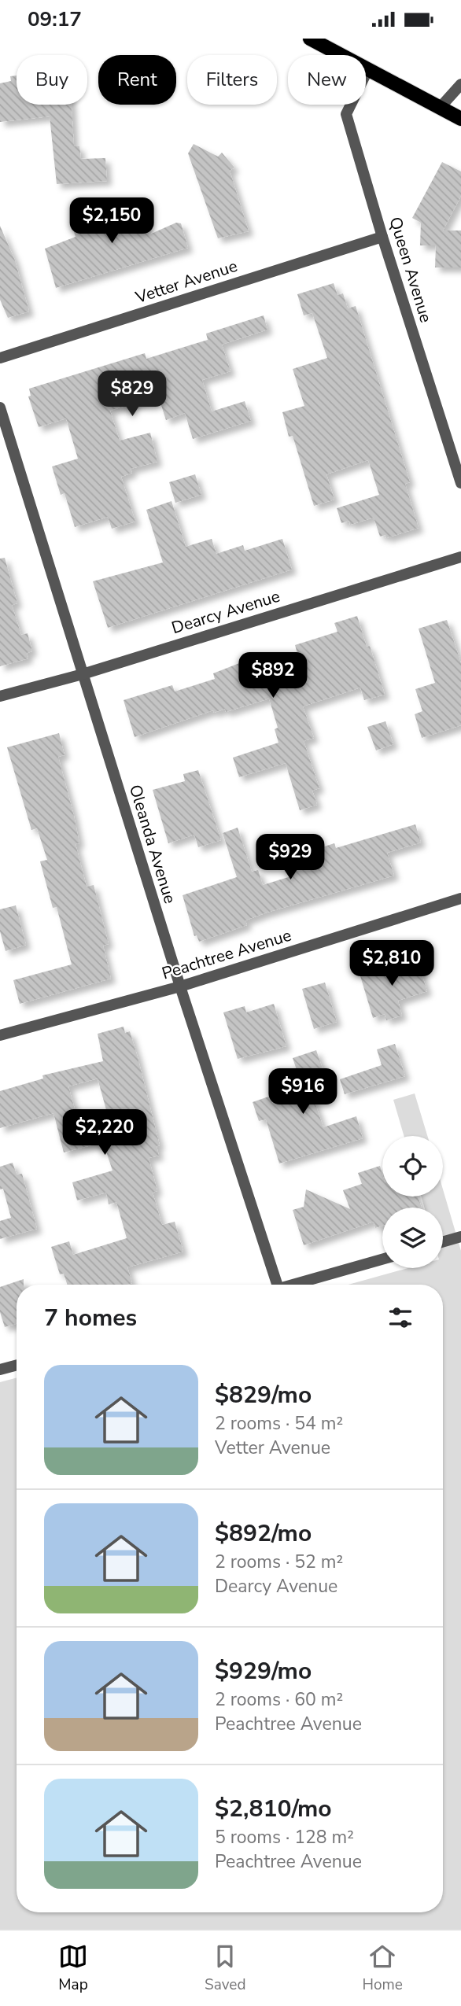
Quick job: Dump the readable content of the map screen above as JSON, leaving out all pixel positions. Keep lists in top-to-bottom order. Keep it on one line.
{"streets":{"street":["Queen Avenue","Vetter Avenue","Dearcy Avenue","Oleanda Avenue","Peachtree Avenue"]},"crossings":[["Queen Avenue","Vetter Avenue"],["Dearcy Avenue","Oleanda Avenue"],["Oleanda Avenue","Peachtree Avenue"]],"page":{"status":"09:17","chip":["Buy","Rent","Filters","New"],"price":["$2,150","$829","$892","$929","$2,810","$916","$2,220"],"heading":"7 homes","list":[{"name":"$829/mo","note":"2 rooms · 54 m² · Vetter Avenue"},{"name":"$892/mo","note":"2 rooms · 52 m² · Dearcy Avenue"},{"name":"$929/mo","note":"2 rooms · 60 m² · Peachtree Avenue"},{"name":"$2,810/mo","note":"5 rooms · 128 m² · Peachtree Avenue"}],"tabs":["Map","Saved","Home"]}}
